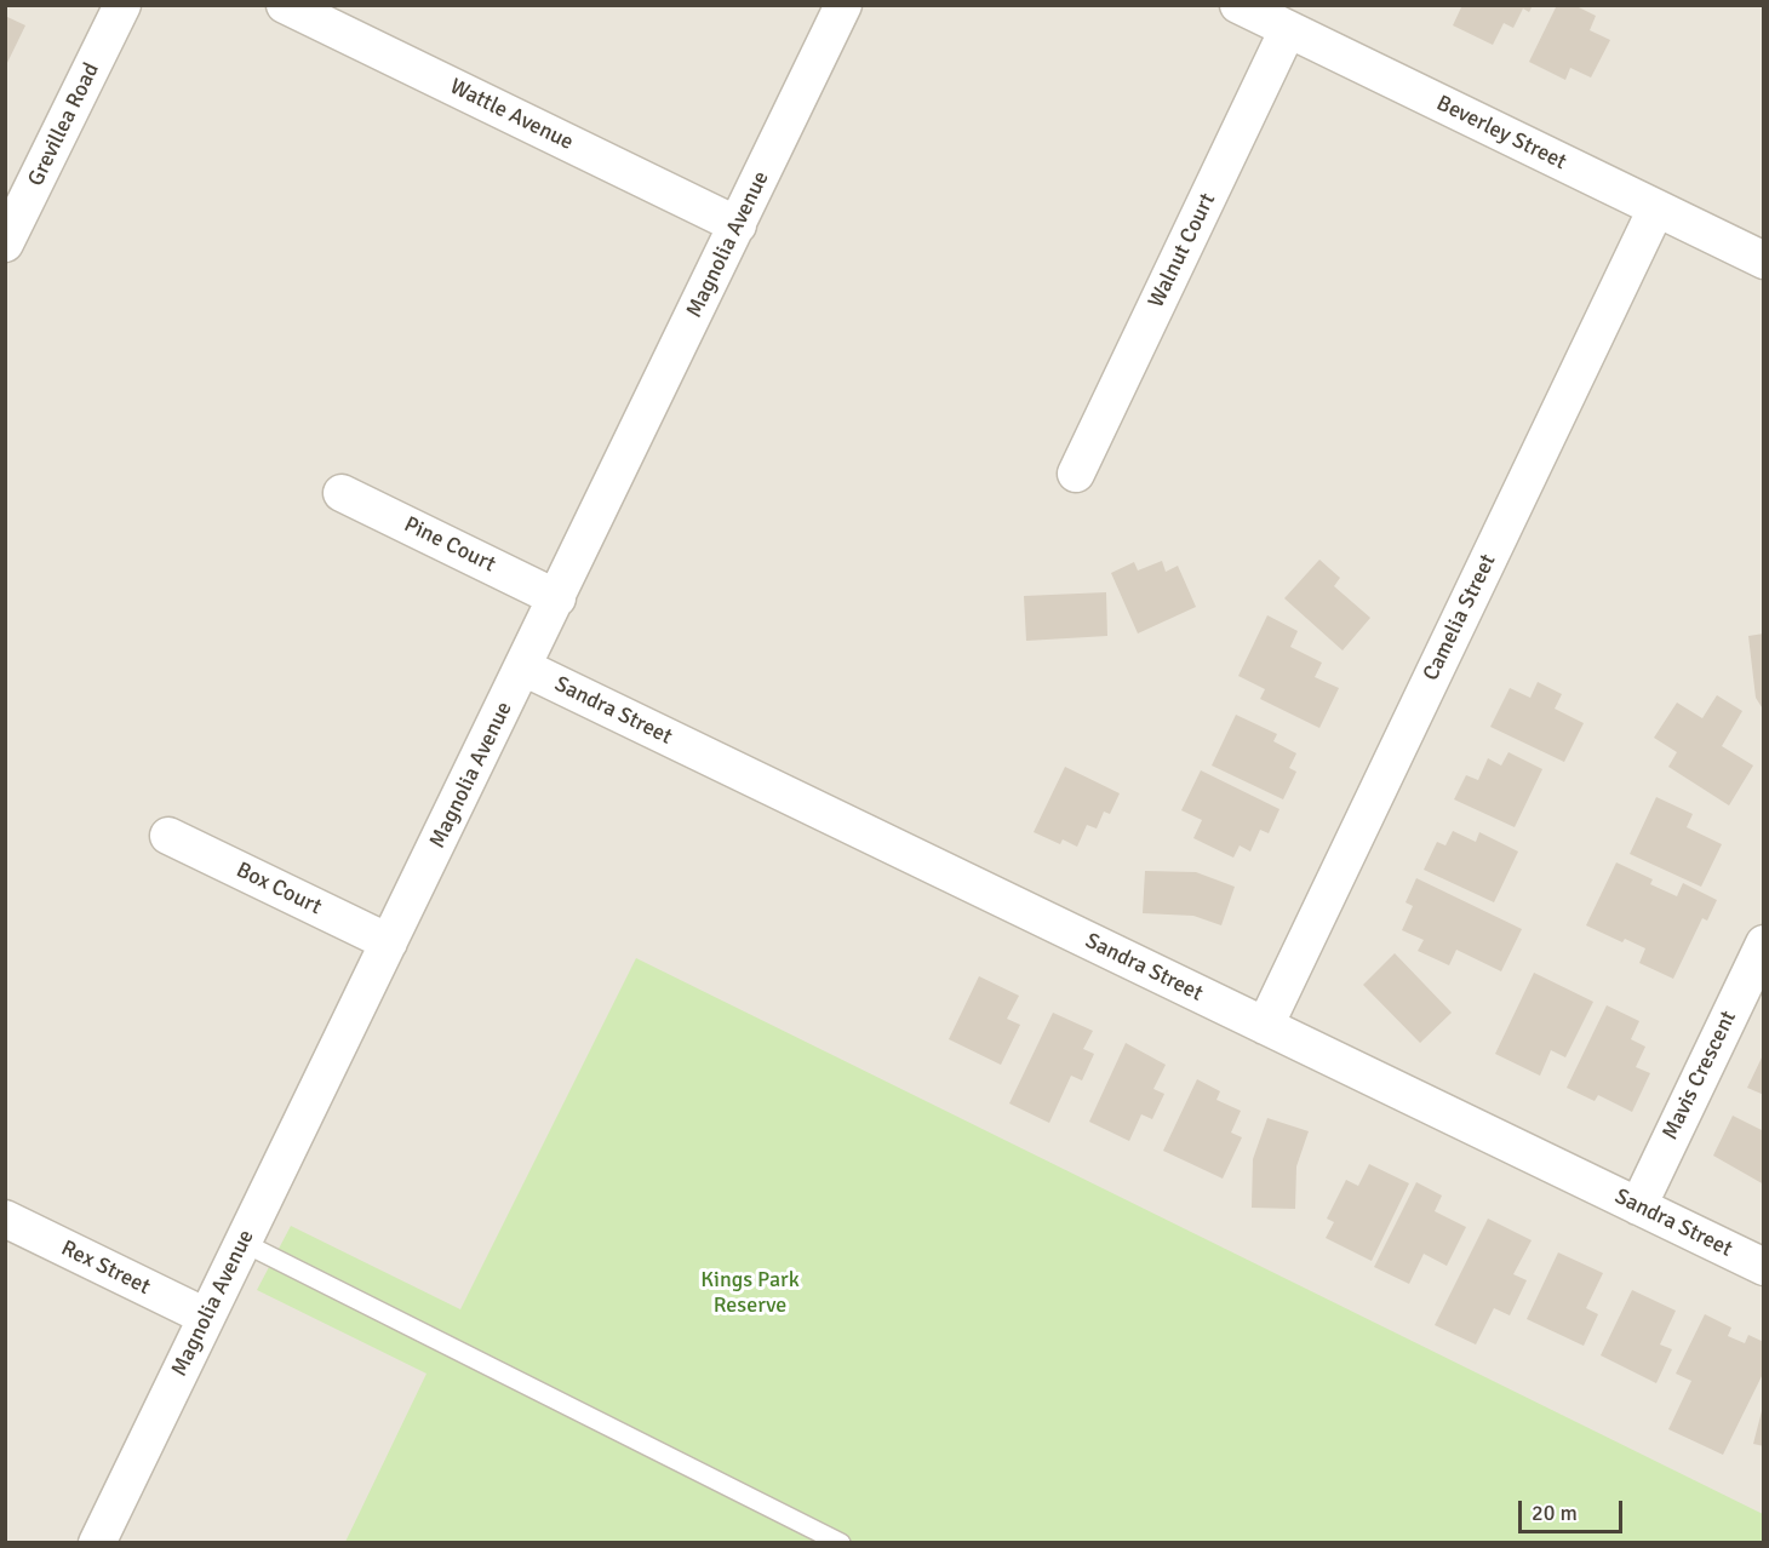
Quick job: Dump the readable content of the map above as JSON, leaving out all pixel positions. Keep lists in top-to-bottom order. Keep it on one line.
{"streets":{"street":["Wattle Avenue","Grevillea Road","Beverley Street","Magnolia Avenue","Walnut Court","Pine Court","Camelia Street","Sandra Street","Box Court","Mavis Crescent","Rex Street"]},"crossings":[["Wattle Avenue","Magnolia Avenue"],["Beverley Street","Walnut Court"],["Beverley Street","Camelia Street"],["Magnolia Avenue","Pine Court"],["Magnolia Avenue","Sandra Street"],["Magnolia Avenue","Box Court"],["Magnolia Avenue","Rex Street"],["Camelia Street","Sandra Street"],["Sandra Street","Mavis Crescent"]],"parks":["Kings Park Reserve"],"scale_bar":"20 m"}
